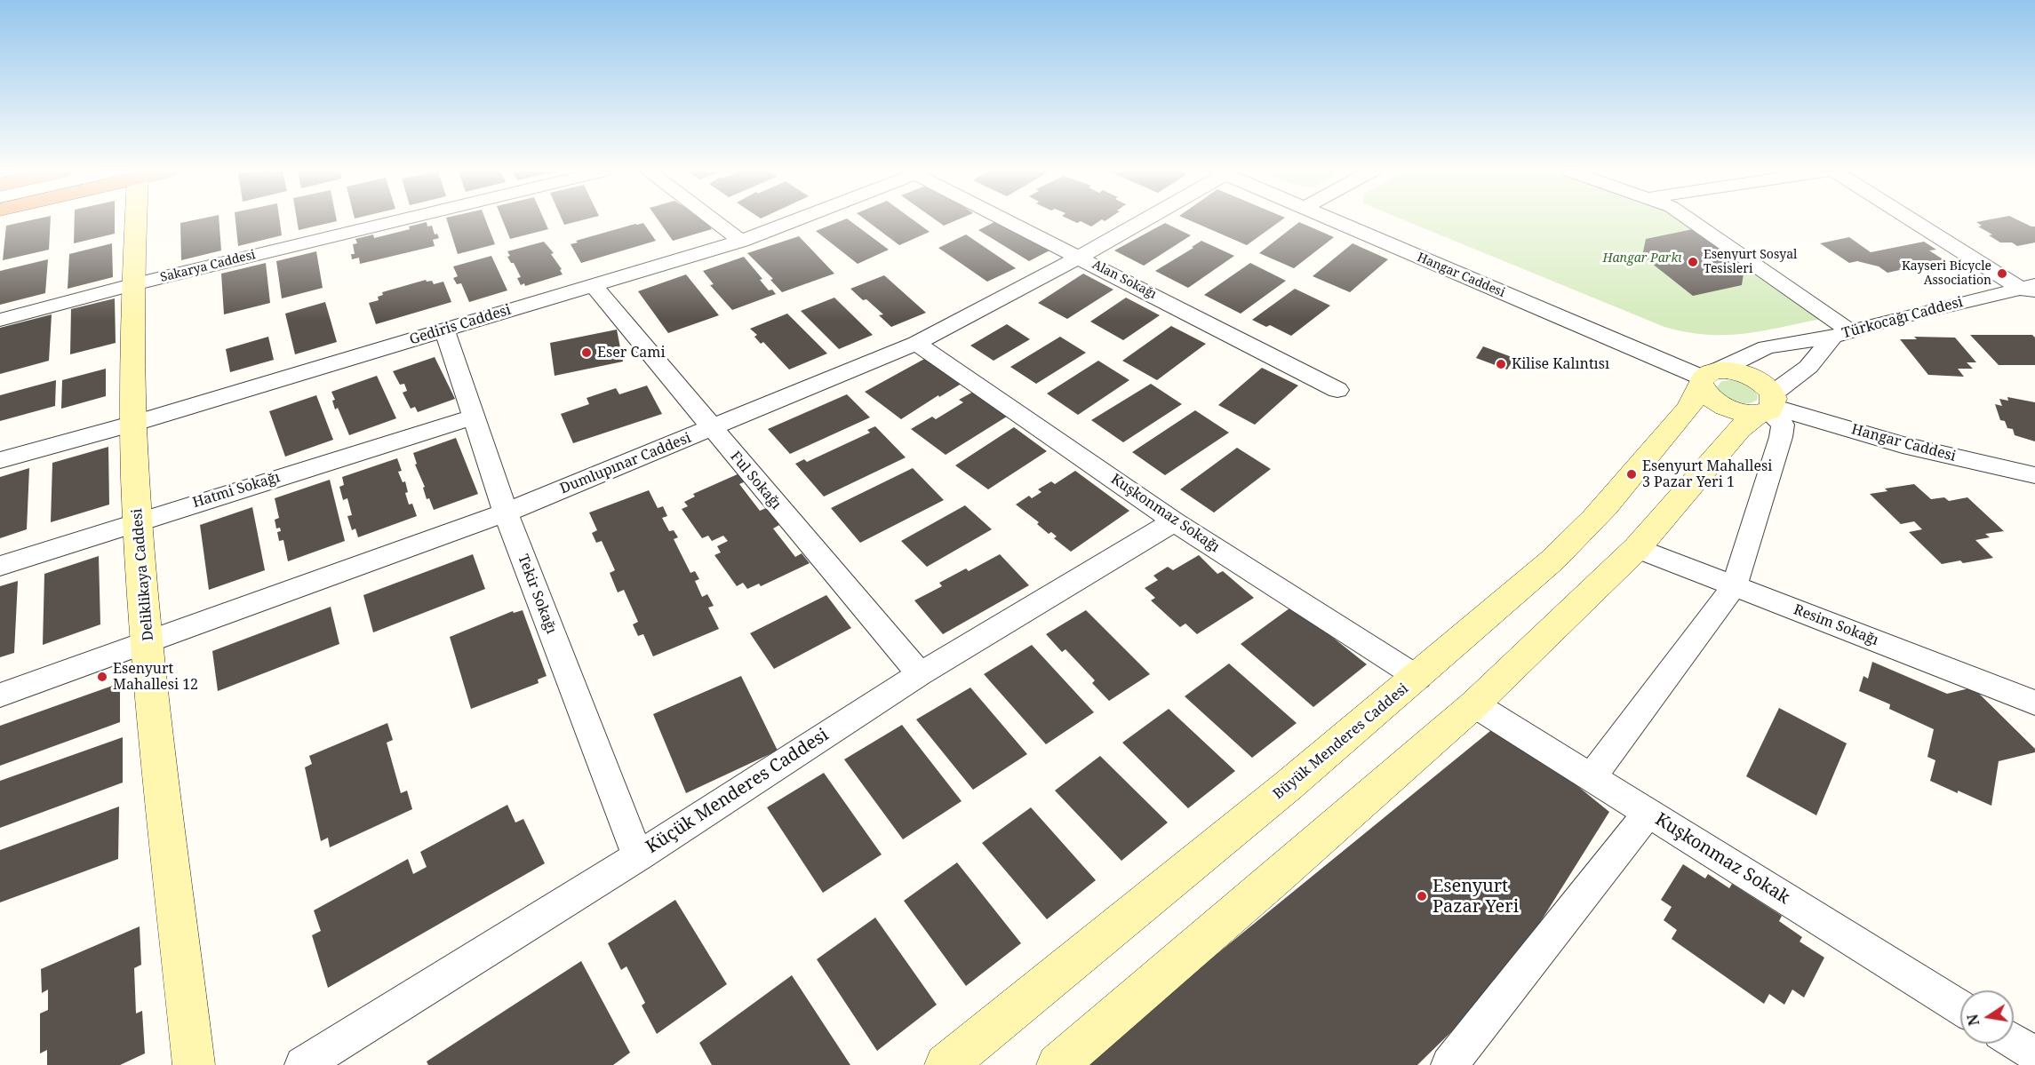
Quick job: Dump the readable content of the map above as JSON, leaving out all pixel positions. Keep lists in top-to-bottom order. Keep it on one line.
{"streets":{"street":["Sakarya Caddesi","Hangar Caddesi","Alan Sokağı","Türkocağı Caddesi","Gediris Caddesi","Dumlupınar Caddesi","Ful Sokağı","Hatmi Sokağı","Kuşkonmaz Sokağı","Deliklikaya Caddesi","Tekir Sokağı","Resim Sokağı","Büyük Menderes Caddesi","Küçük Menderes Caddesi","Kuşkonmaz Sokak"]},"crossings":[["Sakarya Caddesi","Deliklikaya Caddesi"],["Hangar Caddesi","Türkocağı Caddesi"],["Hangar Caddesi","Büyük Menderes Caddesi"],["Alan Sokağı","Dumlupınar Caddesi"],["Türkocağı Caddesi","Büyük Menderes Caddesi"],["Gediris Caddesi","Ful Sokağı"],["Gediris Caddesi","Deliklikaya Caddesi"],["Gediris Caddesi","Tekir Sokağı"],["Dumlupınar Caddesi","Ful Sokağı"],["Dumlupınar Caddesi","Kuşkonmaz Sokağı"],["Dumlupınar Caddesi","Deliklikaya Caddesi"],["Dumlupınar Caddesi","Tekir Sokağı"],["Ful Sokağı","Küçük Menderes Caddesi"],["Hatmi Sokağı","Deliklikaya Caddesi"],["Hatmi Sokağı","Tekir Sokağı"],["Kuşkonmaz Sokağı","Büyük Menderes Caddesi"],["Kuşkonmaz Sokağı","Küçük Menderes Caddesi"],["Tekir Sokağı","Küçük Menderes Caddesi"]],"parks":["Hangar Parkı"],"places":["Esenyurt Sosyal Tesisleri","Kayseri Bicycle Association","Eser Cami","Kilise Kalıntısı","Esenyurt Mahallesi 3 Pazar Yeri 1","Esenyurt Mahallesi 12","Esenyurt Pazar Yeri"],"north":"left"}
